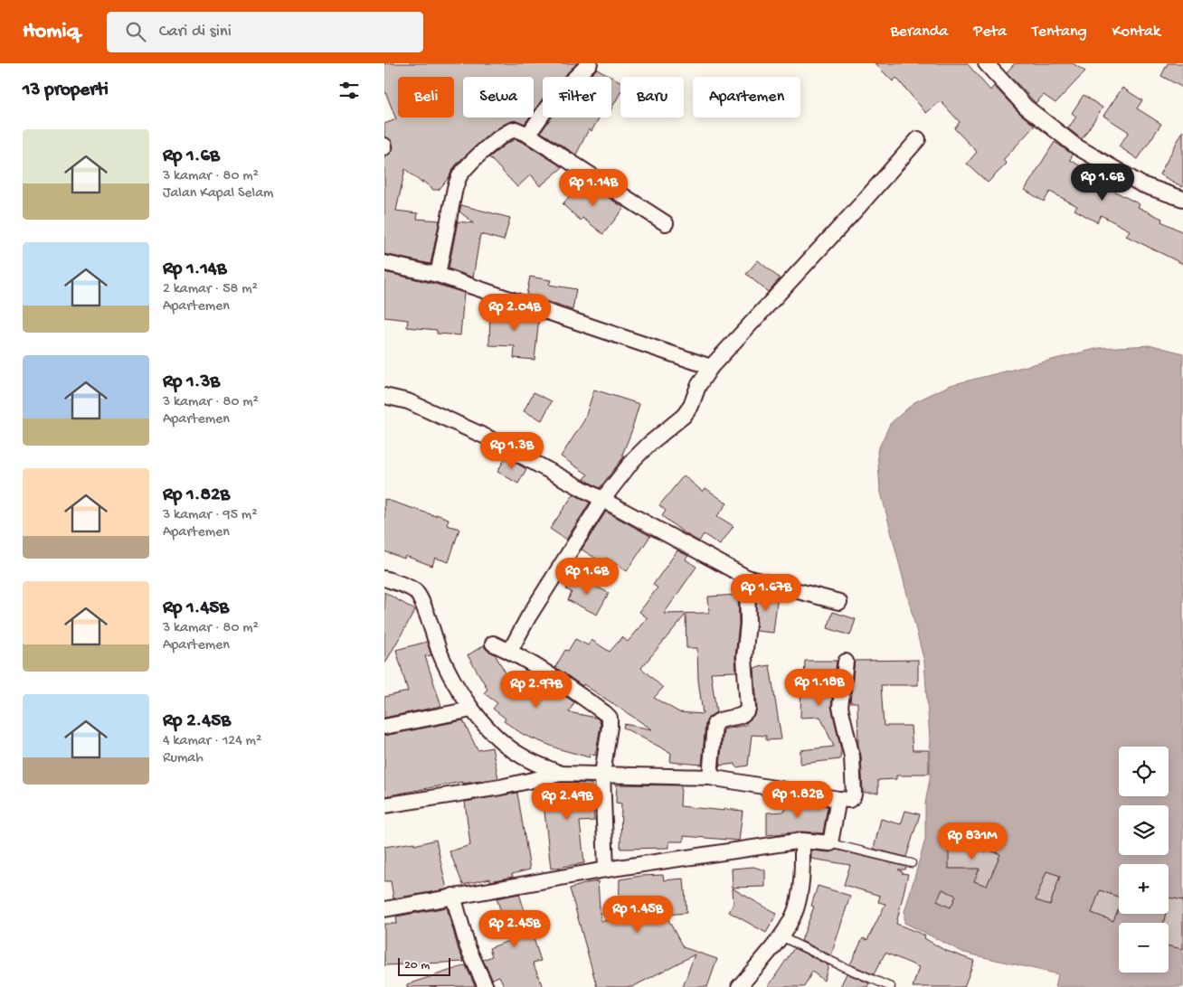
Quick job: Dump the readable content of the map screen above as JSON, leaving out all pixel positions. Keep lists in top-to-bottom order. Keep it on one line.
{"scale_bar":"20 m","page":{"header":"Homiq","search":"Cari di sini","nav":["Beranda","Peta","Tentang","Kontak"],"heading":"13 properti","chip":["Beli","Sewa","Filter","Baru","Apartemen"],"list":[{"name":"Rp 1.6B","note":"3 kamar · 80 m² · Jalan Kapal Selam"},{"name":"Rp 1.14B","note":"2 kamar · 58 m² · Apartemen"},{"name":"Rp 1.3B","note":"3 kamar · 80 m² · Apartemen"},{"name":"Rp 1.82B","note":"3 kamar · 95 m² · Apartemen"},{"name":"Rp 1.45B","note":"3 kamar · 80 m² · Apartemen"},{"name":"Rp 2.45B","note":"4 kamar · 124 m² · Rumah"}],"price":["Rp 1.6B","Rp 1.14B","Rp 2.04B","Rp 1.3B","Rp 1.6B","Rp 1.67B","Rp 1.18B","Rp 2.97B","Rp 1.82B","Rp 2.49B","Rp 831M","Rp 1.45B","Rp 2.45B"],"map_buttons":["+","−"],"scale":"20 m"}}
